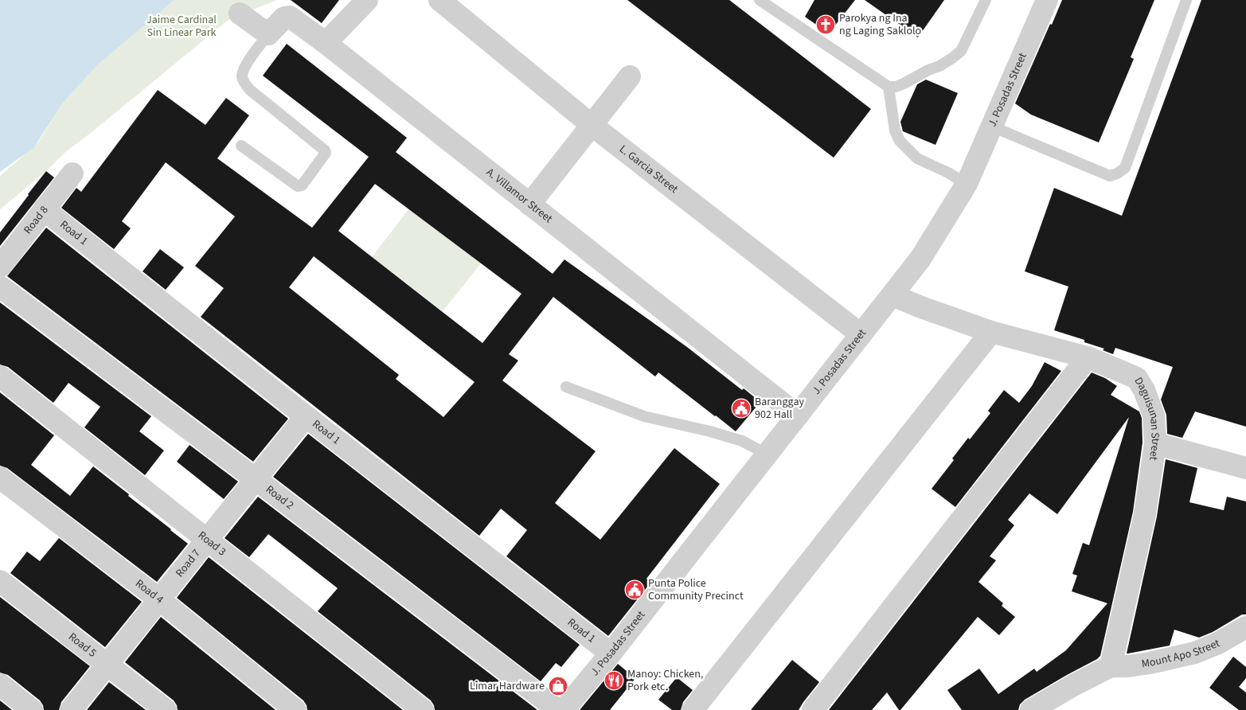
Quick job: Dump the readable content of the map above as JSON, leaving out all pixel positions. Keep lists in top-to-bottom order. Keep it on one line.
{"streets":{"street":["J. Posadas Street","L. Garcia Street","A. Villamor Street","Road 8","Road 1","Daguisunan Street","Road 2","Road 3","Road 7","Road 4","Road 5","Mount Apo Street"]},"crossings":[["J. Posadas Street","L. Garcia Street"],["J. Posadas Street","A. Villamor Street"],["J. Posadas Street","Road 1"],["J. Posadas Street","Daguisunan Street"],["Road 8","Road 1"],["Road 1","Road 7"],["Daguisunan Street","Mount Apo Street"],["Road 2","Road 7"],["Road 3","Road 7"],["Road 7","Road 4"],["Road 7","Road 5"]],"parks":["Jaime Cardinal Sin Linear Park"],"places":{"church":["Parokya ng Ina ng Laging Saklolo"],"public building":["Baranggay 902 Hall","Punta Police Community Precinct"],"restaurant":["Manoy: Chicken, Pork etc."],"shop":["Limar Hardware"]}}
